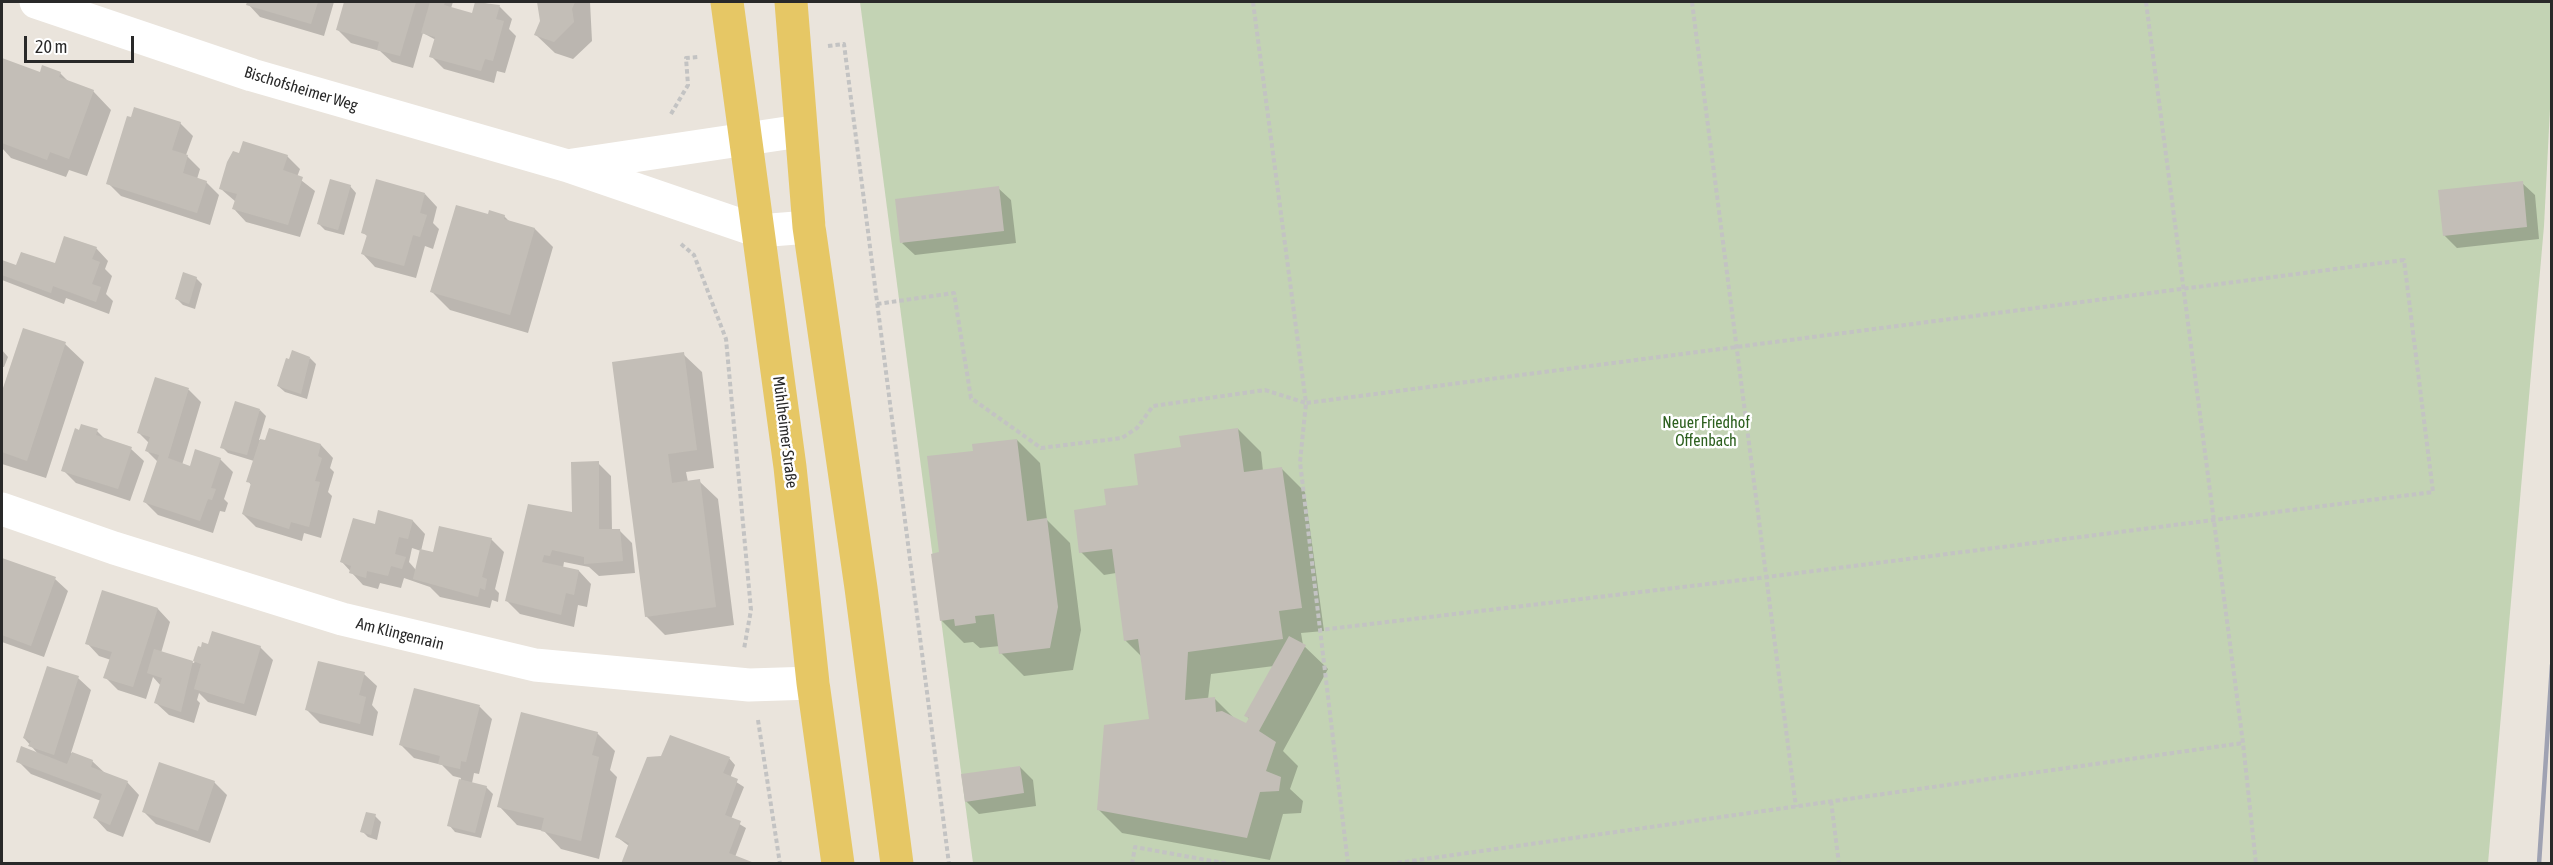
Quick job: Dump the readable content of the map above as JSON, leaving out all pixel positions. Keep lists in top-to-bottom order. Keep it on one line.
{"streets":{"main road":["Mühlheimer Straße"],"street":["Bischofsheimer Weg","Am Klingenrain"]},"crossings":[["Bischofsheimer Weg","Mühlheimer Straße"],["Mühlheimer Straße","Am Klingenrain"]],"parks":["Neuer Friedhof Offenbach"],"scale_bar":"20 m"}
